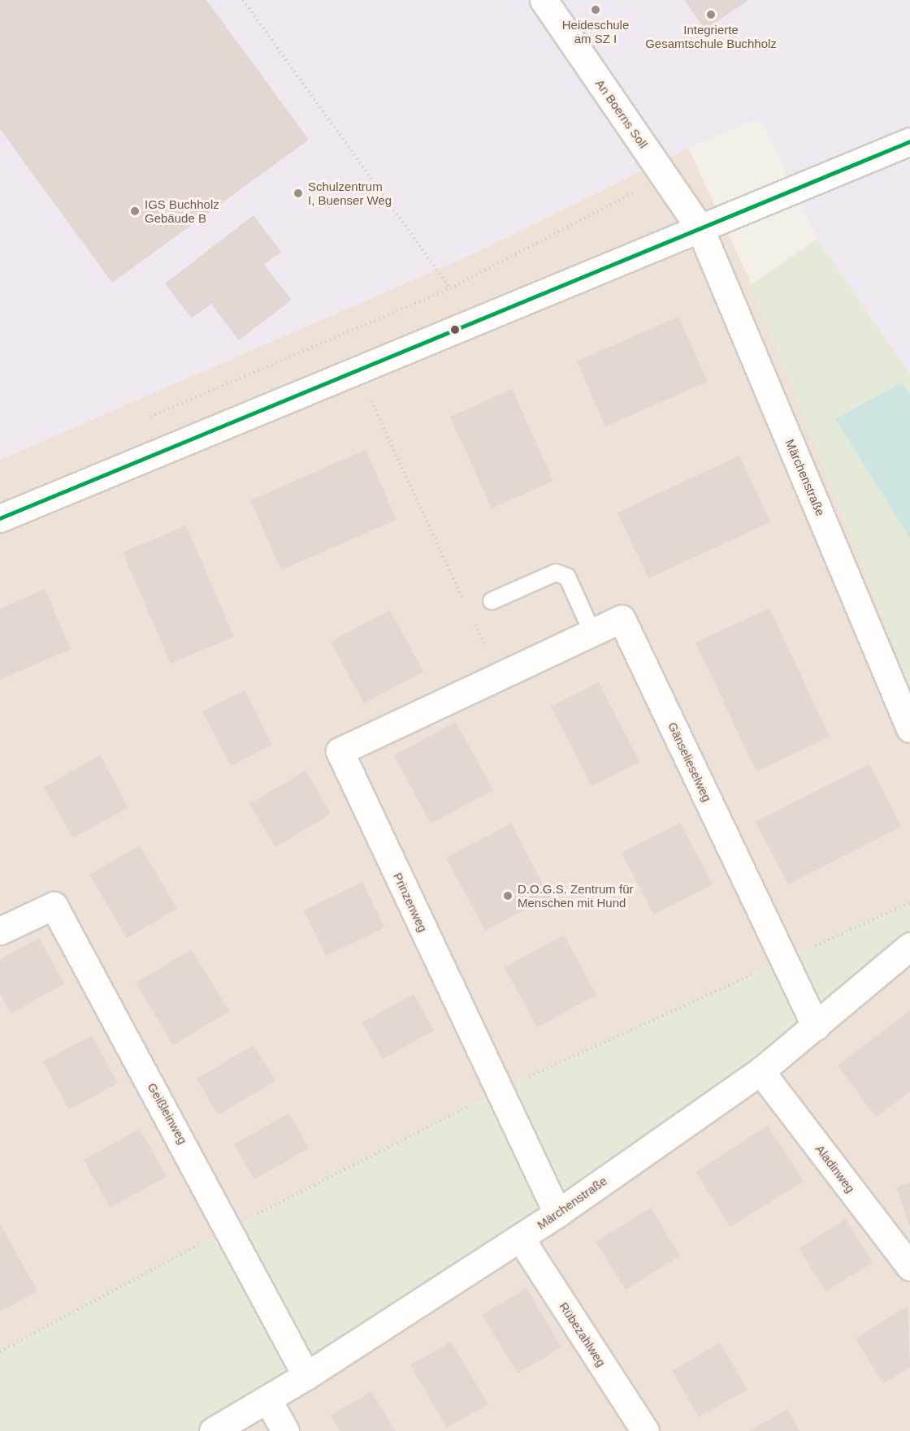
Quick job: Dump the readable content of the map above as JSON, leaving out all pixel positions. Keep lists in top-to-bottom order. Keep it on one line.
{"streets":{"street":["An Boerns Soll","Märchenstraße","Gänselieselweg","Prinzenweg","Geißleinweg","Aladinweg","Rübezahlweg"]},"crossings":[["An Boerns Soll","Märchenstraße"],["Märchenstraße","Gänselieselweg"],["Märchenstraße","Prinzenweg"],["Märchenstraße","Geißleinweg"],["Märchenstraße","Aladinweg"],["Märchenstraße","Rübezahlweg"],["Gänselieselweg","Prinzenweg"]],"places":["Heideschule am SZ I","Integrierte Gesamtschule Buchholz","Schulzentrum I, Buenser Weg","IGS Buchholz Gebäude B","D.O.G.S. Zentrum für Menschen mit Hund"]}
